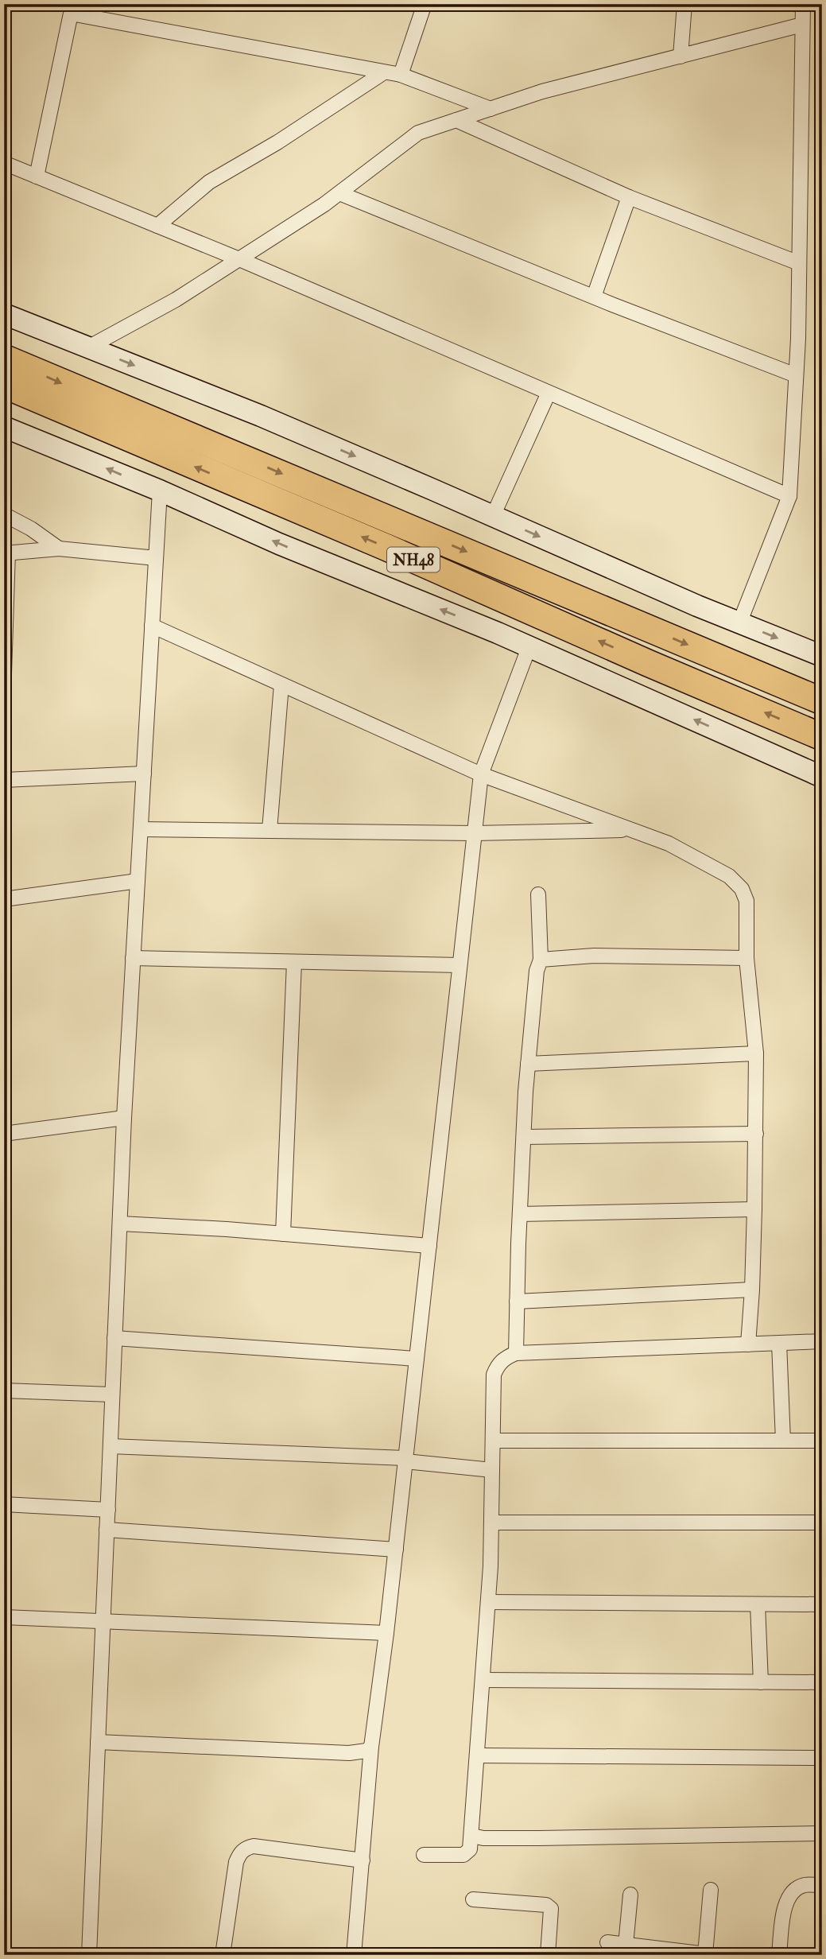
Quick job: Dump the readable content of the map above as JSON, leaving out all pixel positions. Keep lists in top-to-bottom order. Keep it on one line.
{"streets":{"highway":["NH48"]}}
